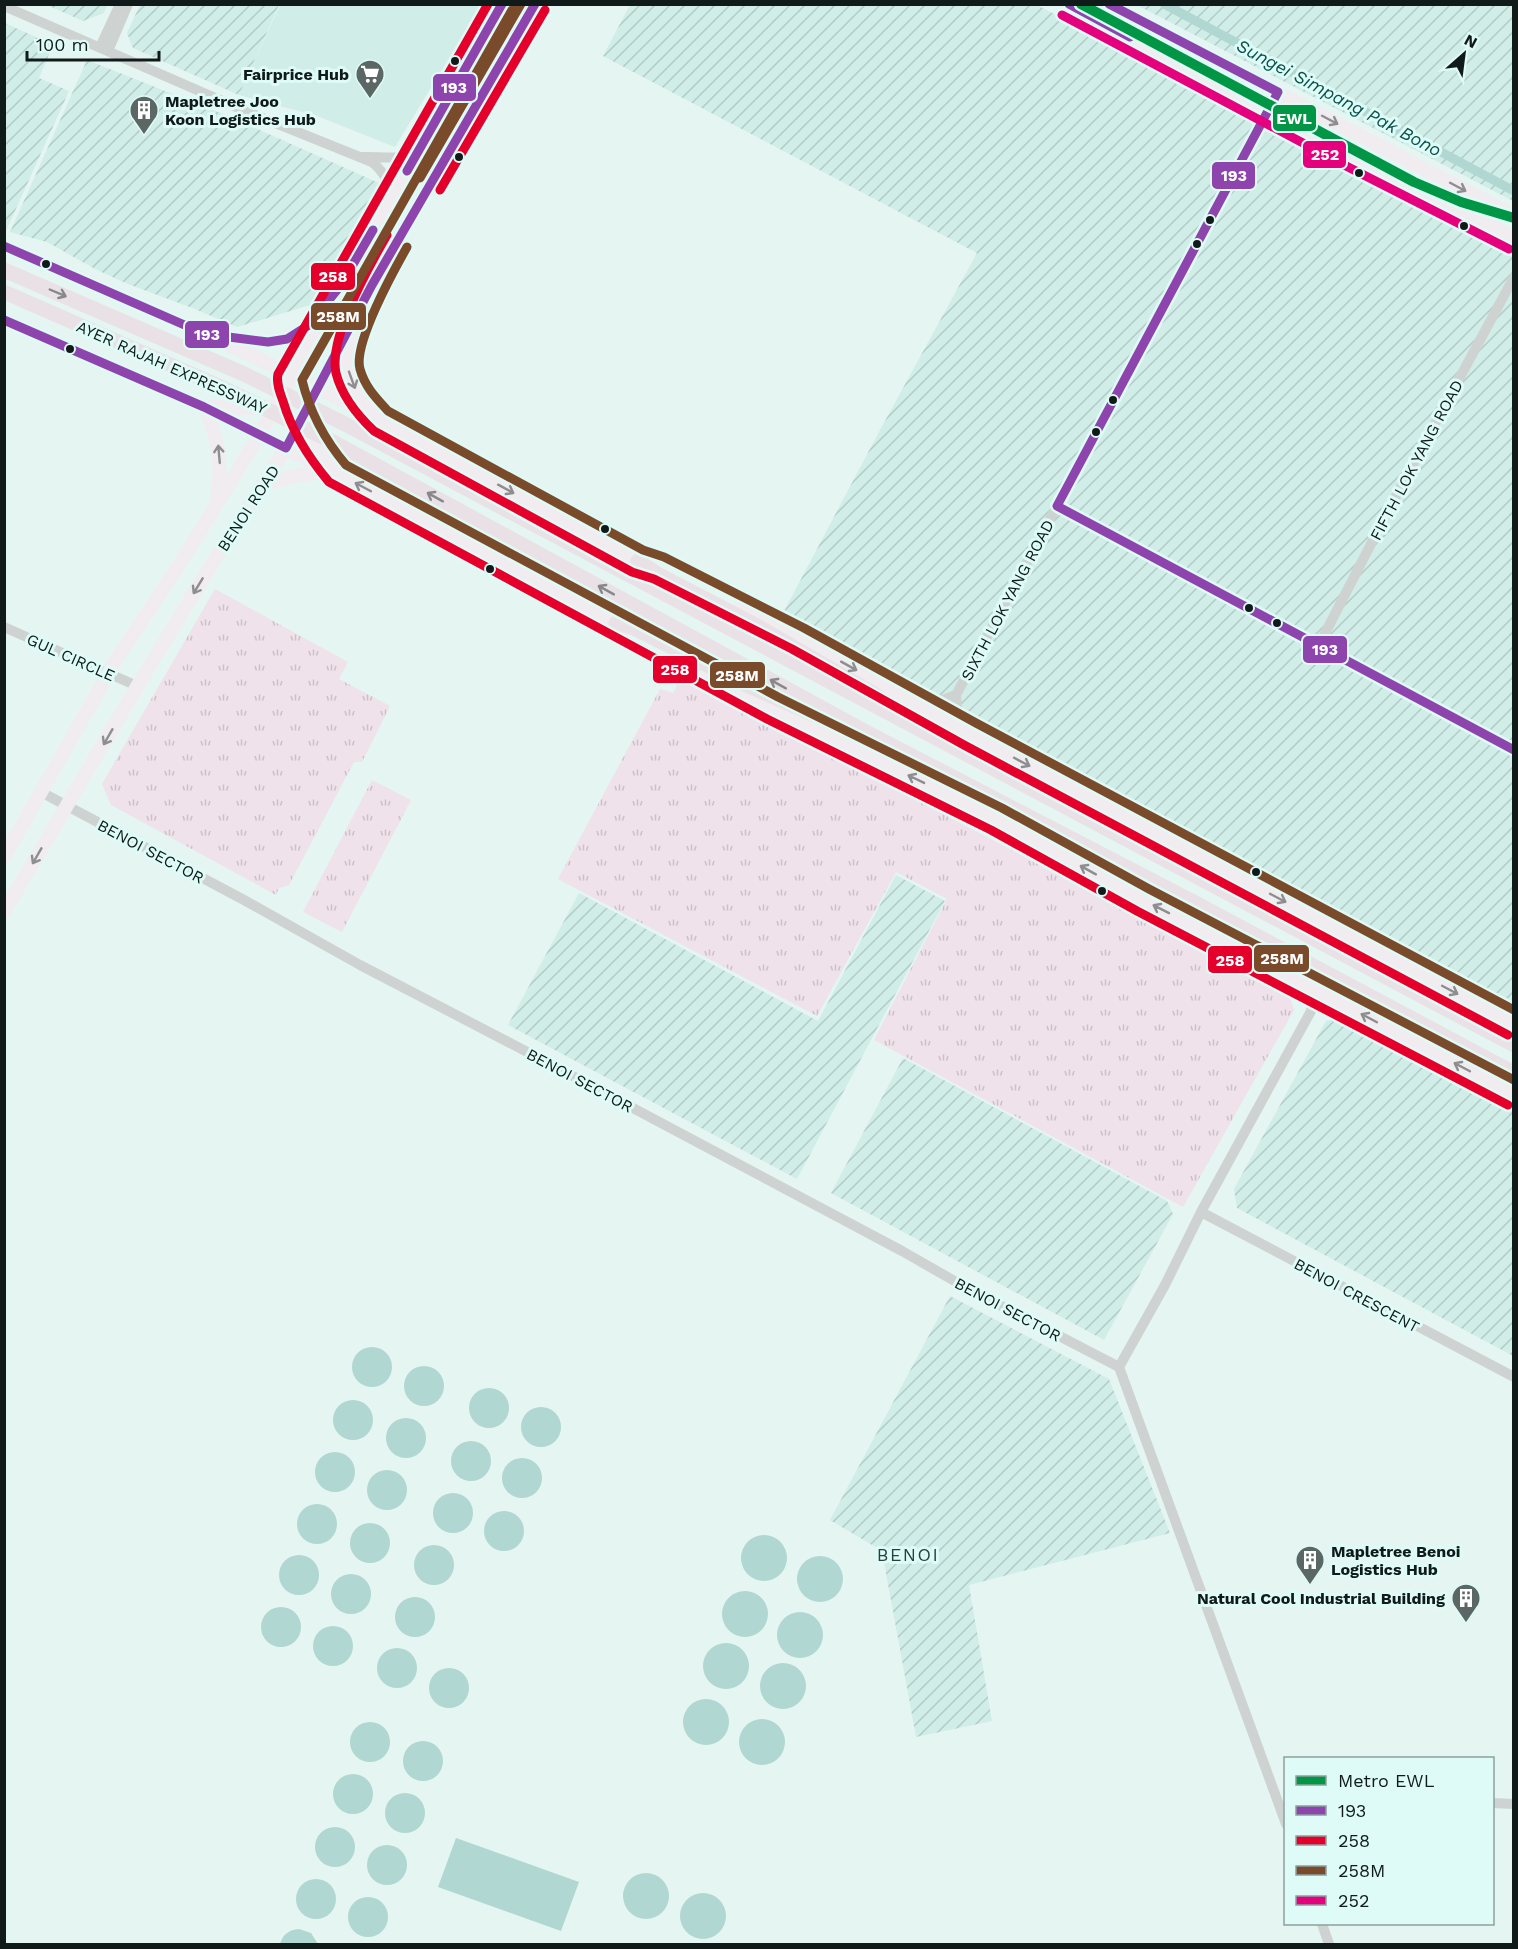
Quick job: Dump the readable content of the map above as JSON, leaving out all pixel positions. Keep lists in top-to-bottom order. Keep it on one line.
{"streets":{"highway":["AYER RAJAH EXPRESSWAY"],"main road":["BENOI ROAD"],"street":["FIFTH LOK YANG ROAD","SIXTH LOK YANG ROAD","GUL CIRCLE","BENOI SECTOR","BENOI CRESCENT"]},"crossings":[["BENOI ROAD","GUL CIRCLE"],["BENOI ROAD","BENOI SECTOR"]],"districts":["BENOI"],"water":["Sungei Simpang Pak Bono"],"places":{"supermarket":["Fairprice Hub"],"building":["Mapletree Joo Koon Logistics Hub","Mapletree Benoi Logistics Hub","Natural Cool Industrial Building"]},"lines":["metro line EWL","transit line 193","transit line 258","transit line 258M","transit line 252"],"legend":["Metro EWL","193","258","258M","252"],"scale_bar":"100 m","north":"top right"}
